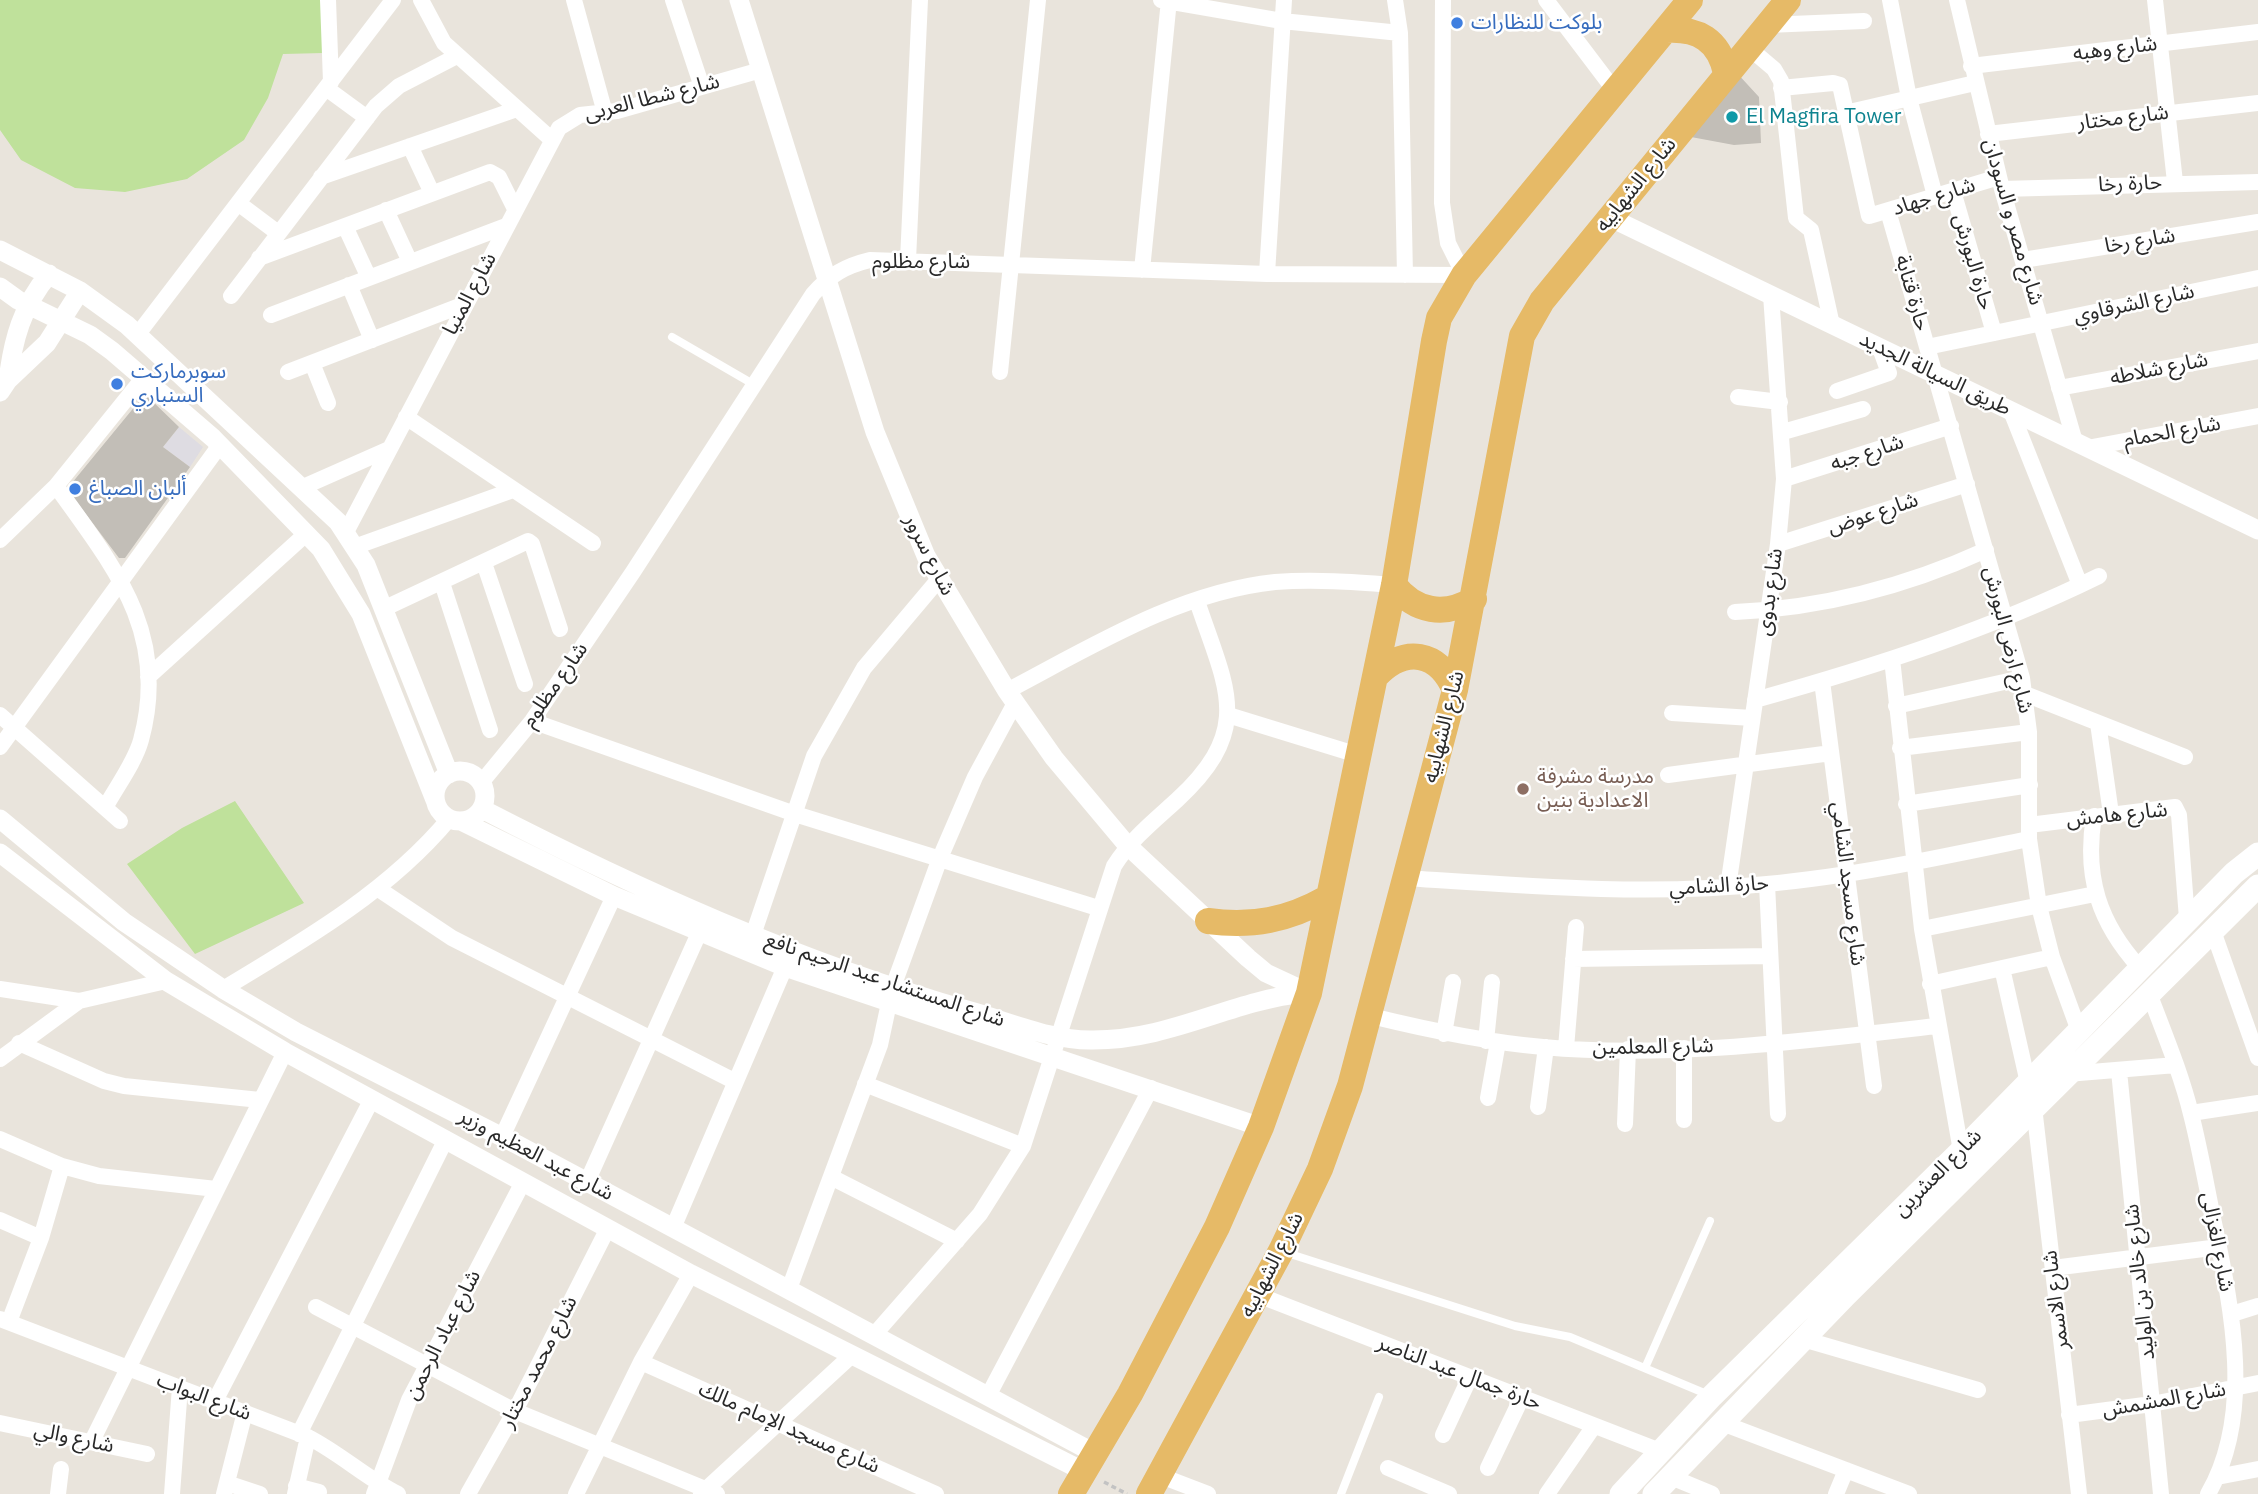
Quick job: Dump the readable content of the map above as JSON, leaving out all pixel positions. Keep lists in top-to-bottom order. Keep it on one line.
{"streets":{"highway":["شارع الشهابيه"],"main road":["شارع العشرين"],"street":["شارع وهبه","شارع شطا العربى","شارع مختار","حارة رخا","شارع جهاد","شارع مصر و السودان","شارع رخا","شارع مظلوم","حارة البورش","حارة قتابة","شارع المنيا","شارع الشرقاوي","شارع شلاطه","طريق السيالة الجديد","شارع الحمام","شارع جبه","شارع عوض","شارع سرور","شارع بدوى","شارع ارض البورش","شارع هامش","شارع مسجد الشامي","حارة الشامي","شارع المستشار عبد الرحيم نافع","شارع المعلمين","شارع عبد العظيم وزير","شارع الغزالى","شارع خالد بن الوليد","شارع الاسمر","شارع عباد الرحمن","شارع محمد مختار","حارة جمال عبد الناصر","شارع البواب","شارع المشمش","شارع مسجد الإمام مالك","شارع والي"]},"crossings":[["شارع وهبه","شارع مصر و السودان"],["شارع شطا العربى","شارع المنيا"],["شارع شطا العربى","شارع سرور"],["شارع مختار","شارع مصر و السودان"],["حارة رخا","شارع جهاد"],["حارة رخا","شارع مصر و السودان"],["شارع الشهابيه","طريق السيالة الجديد"],["شارع الشهابيه","حارة الشامي"],["شارع الشهابيه","شارع المعلمين"],["شارع الشهابيه","حارة جمال عبد الناصر"],["شارع جهاد","شارع مصر و السودان"],["شارع جهاد","حارة البورش"],["شارع جهاد","حارة قتابة"],["شارع مصر و السودان","شارع رخا"],["شارع مصر و السودان","شارع الشرقاوي"],["شارع مصر و السودان","شارع شلاطه"],["شارع مصر و السودان","طريق السيالة الجديد"],["شارع مصر و السودان","شارع الحمام"],["شارع مظلوم","شارع سرور"],["شارع مظلوم","شارع المستشار عبد الرحيم نافع"],["حارة البورش","شارع الشرقاوي"],["حارة قتابة","شارع الشرقاوي"],["حارة قتابة","طريق السيالة الجديد"],["حارة قتابة","شارع ارض البورش"],["طريق السيالة الجديد","شارع الحمام"],["طريق السيالة الجديد","شارع بدوى"],["طريق السيالة الجديد","شارع ارض البورش"],["شارع جبه","شارع بدوى"],["شارع جبه","شارع ارض البورش"],["شارع عوض","شارع بدوى"],["شارع عوض","شارع ارض البورش"],["شارع سرور","شارع المستشار عبد الرحيم نافع"],["شارع بدوى","حارة الشامي"],["شارع ارض البورش","شارع هامش"],["شارع ارض البورش","حارة الشامي"],["شارع ارض البورش","شارع العشرين"],["شارع هامش","حارة الشامي"],["شارع هامش","شارع العشرين"],["شارع مسجد الشامي","حارة الشامي"],["شارع مسجد الشامي","شارع المعلمين"],["شارع عبد العظيم وزير","شارع عباد الرحمن"],["شارع عبد العظيم وزير","شارع محمد مختار"],["شارع العشرين","شارع الغزالى"],["شارع العشرين","شارع الاسمر"],["شارع العشرين","حارة جمال عبد الناصر"],["شارع الغزالى","شارع المشمش"],["شارع خالد بن الوليد","شارع المشمش"],["شارع الاسمر","شارع المشمش"],["شارع عباد الرحمن","شارع البواب"]],"places":["بلوكت للنظارات","El Magfira Tower","سوبرماركت السنباري","ألبان الصباغ","مدرسة مشرفة الاعدادية بنين"]}
